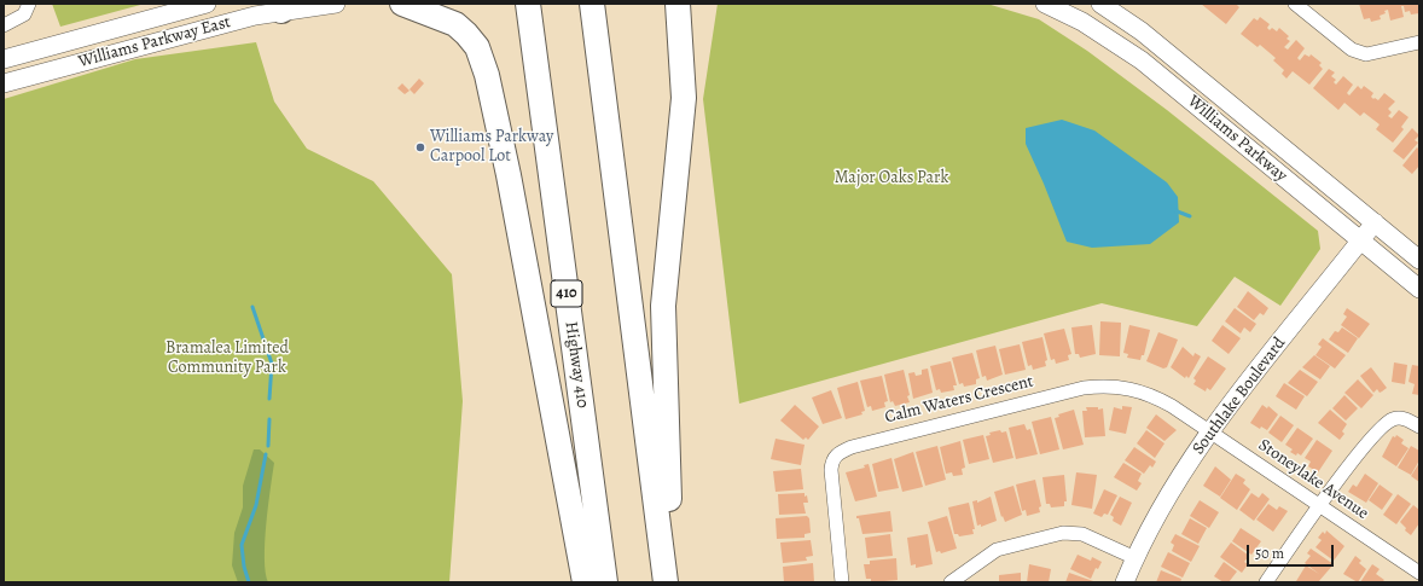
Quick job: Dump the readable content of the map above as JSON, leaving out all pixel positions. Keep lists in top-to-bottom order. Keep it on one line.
{"streets":{"highway":["410","Highway 410"],"main road":["Williams Parkway East","Williams Parkway","Southlake Boulevard"],"street":["Calm Waters Crescent","Stoneylake Avenue"]},"crossings":[["Williams Parkway","Southlake Boulevard"],["Southlake Boulevard","Calm Waters Crescent"],["Southlake Boulevard","Stoneylake Avenue"],["Calm Waters Crescent","Stoneylake Avenue"]],"parks":["Major Oaks Park","Bramalea Limited Community Park"],"places":["Williams Parkway Carpool Lot"],"scale_bar":"50 m"}
